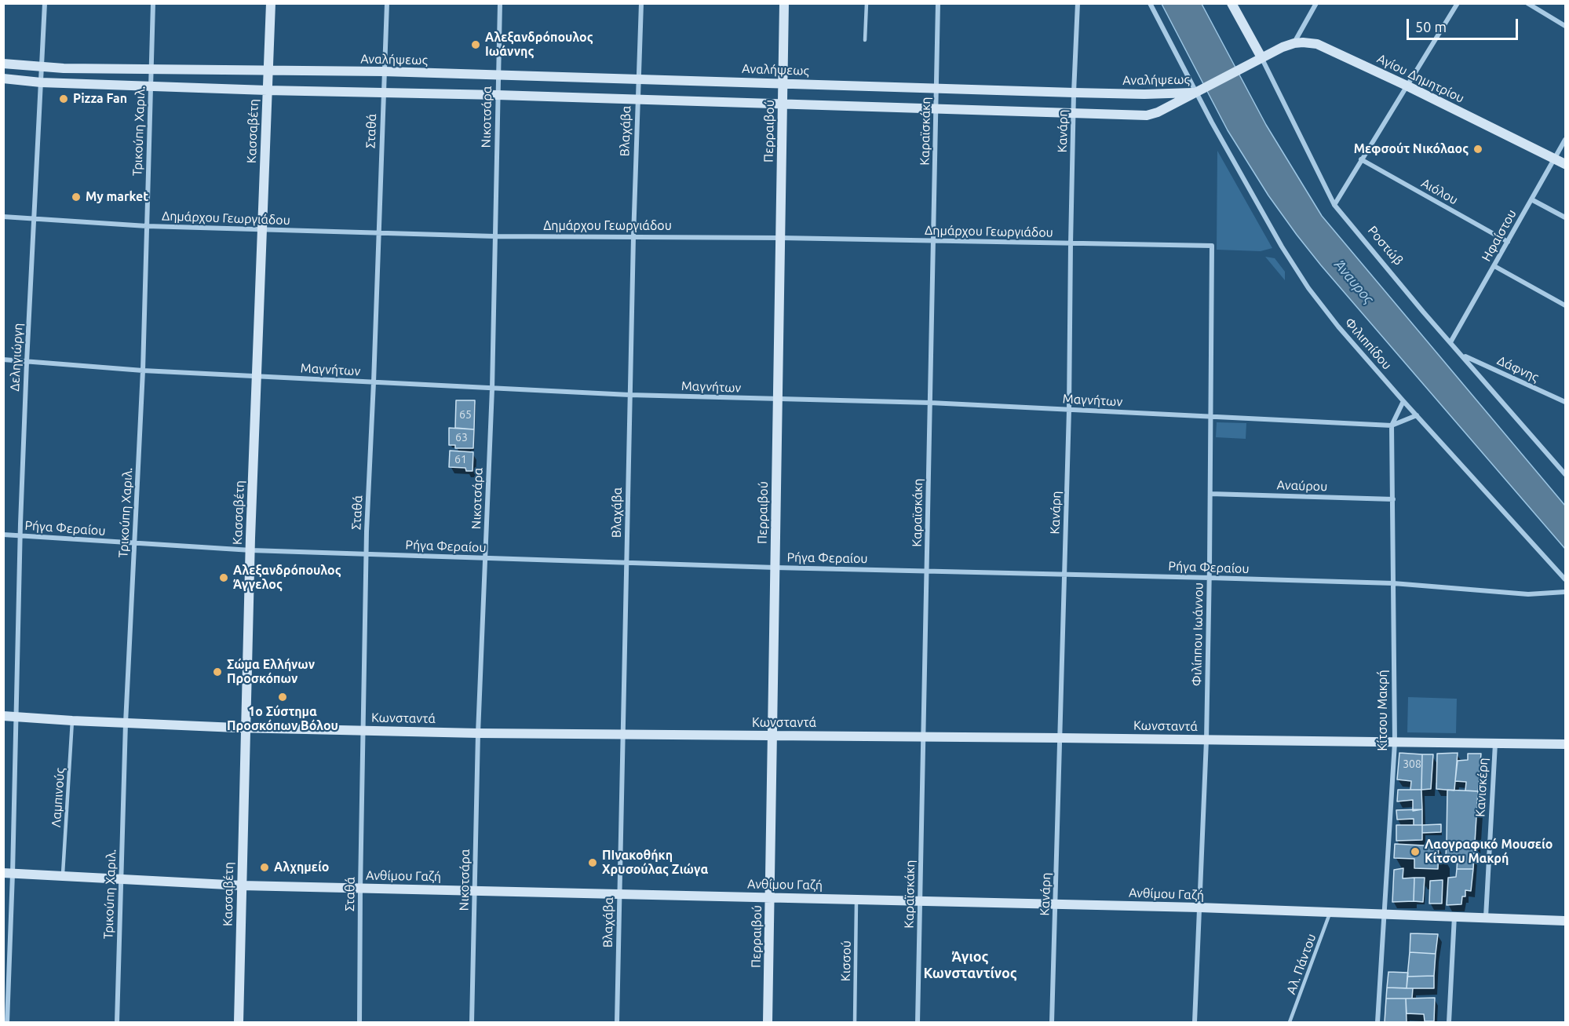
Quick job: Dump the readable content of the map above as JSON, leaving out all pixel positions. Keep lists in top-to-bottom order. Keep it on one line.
{"streets":{"street":["Αναλήψεως","Αγίου Δημητρίου","Νικοτσάρα","Τρικούπη Χαριλ.","Κασσαβέτη","Σταθά","Βλαχάβα","Περραιβού","Καραϊσκάκη","Κανάρη","Αιόλου","Δημάρχου Γεωργιάδου","Ηφαίστου","Ροστώβ","Φιλιππίδου","Δεληγιώργη","Δάφνης","Μαγνήτων","Αναύρου","Ρήγα Φεραίου","Φιλίππου Ιωάννου","Κίτσου Μακρή","Κωνσταντά","Κανισκέρη","Ανθίμου Γαζή"],"lane":["Λαμπινούς","Κισσού","Αλ. Πάντου"]},"crossings":[["Αναλήψεως","Αγίου Δημητρίου"],["Αναλήψεως","Νικοτσάρα"],["Αναλήψεως","Τρικούπη Χαριλ."],["Αναλήψεως","Κασσαβέτη"],["Αναλήψεως","Σταθά"],["Αναλήψεως","Βλαχάβα"],["Αναλήψεως","Περραιβού"],["Αναλήψεως","Καραϊσκάκη"],["Αναλήψεως","Κανάρη"],["Αναλήψεως","Φιλιππίδου"],["Αναλήψεως","Δεληγιώργη"],["Αγίου Δημητρίου","Ηφαίστου"],["Αγίου Δημητρίου","Ροστώβ"],["Αγίου Δημητρίου","Φιλιππίδου"],["Νικοτσάρα","Δημάρχου Γεωργιάδου"],["Νικοτσάρα","Μαγνήτων"],["Νικοτσάρα","Ρήγα Φεραίου"],["Νικοτσάρα","Κωνσταντά"],["Νικοτσάρα","Ανθίμου Γαζή"],["Τρικούπη Χαριλ.","Δημάρχου Γεωργιάδου"],["Τρικούπη Χαριλ.","Μαγνήτων"],["Τρικούπη Χαριλ.","Ρήγα Φεραίου"],["Τρικούπη Χαριλ.","Κωνσταντά"],["Τρικούπη Χαριλ.","Ανθίμου Γαζή"],["Κασσαβέτη","Δημάρχου Γεωργιάδου"],["Κασσαβέτη","Μαγνήτων"],["Κασσαβέτη","Ρήγα Φεραίου"],["Κασσαβέτη","Κωνσταντά"],["Κασσαβέτη","Ανθίμου Γαζή"],["Σταθά","Δημάρχου Γεωργιάδου"],["Σταθά","Μαγνήτων"],["Σταθά","Ρήγα Φεραίου"],["Σταθά","Κωνσταντά"],["Σταθά","Ανθίμου Γαζή"],["Βλαχάβα","Δημάρχου Γεωργιάδου"],["Βλαχάβα","Μαγνήτων"],["Βλαχάβα","Ρήγα Φεραίου"],["Βλαχάβα","Κωνσταντά"],["Βλαχάβα","Ανθίμου Γαζή"],["Περραιβού","Δημάρχου Γεωργιάδου"],["Περραιβού","Μαγνήτων"],["Περραιβού","Ρήγα Φεραίου"],["Περραιβού","Κωνσταντά"],["Περραιβού","Ανθίμου Γαζή"],["Καραϊσκάκη","Δημάρχου Γεωργιάδου"],["Καραϊσκάκη","Μαγνήτων"],["Καραϊσκάκη","Ρήγα Φεραίου"],["Καραϊσκάκη","Κωνσταντά"],["Καραϊσκάκη","Ανθίμου Γαζή"],["Κανάρη","Δημάρχου Γεωργιάδου"],["Κανάρη","Μαγνήτων"],["Κανάρη","Ρήγα Φεραίου"],["Κανάρη","Κωνσταντά"],["Κανάρη","Ανθίμου Γαζή"],["Αιόλου","Ηφαίστου"],["Δημάρχου Γεωργιάδου","Δεληγιώργη"],["Δημάρχου Γεωργιάδου","Φιλίππου Ιωάννου"],["Ηφαίστου","Ροστώβ"],["Ροστώβ","Δάφνης"],["Φιλιππίδου","Μαγνήτων"],["Φιλιππίδου","Κίτσου Μακρή"],["Δεληγιώργη","Μαγνήτων"],["Δεληγιώργη","Ρήγα Φεραίου"],["Δεληγιώργη","Κωνσταντά"],["Δεληγιώργη","Ανθίμου Γαζή"],["Μαγνήτων","Φιλίππου Ιωάννου"],["Μαγνήτων","Κίτσου Μακρή"],["Αναύρου","Φιλίππου Ιωάννου"],["Αναύρου","Κίτσου Μακρή"],["Ρήγα Φεραίου","Φιλίππου Ιωάννου"],["Ρήγα Φεραίου","Κίτσου Μακρή"],["Φιλίππου Ιωάννου","Κωνσταντά"],["Φιλίππου Ιωάννου","Ανθίμου Γαζή"],["Κίτσου Μακρή","Κωνσταντά"],["Κίτσου Μακρή","Ανθίμου Γαζή"],["Κωνσταντά","Κανισκέρη"],["Κωνσταντά","Λαμπινούς"],["Κανισκέρη","Ανθίμου Γαζή"],["Λαμπινούς","Ανθίμου Γαζή"],["Ανθίμου Γαζή","Κισσού"],["Ανθίμου Γαζή","Αλ. Πάντου"]],"districts":["Άγιος Κωνσταντίνος"],"water":["Άναυρος"],"places":["Αλεξανδρόπουλος Ιωάννης","Pizza Fan","Μεφσούτ Νικόλαος","My market","Αλεξανδρόπουλος Άγγελος","Σώμα Ελλήνων Προσκόπων","1ο Σύστημα Προσκόπων Βόλου","Λαογραφικό Μουσείο Κίτσου Μακρή","ΠΙνακοθήκη Χρυσούλας Ζιώγα","Αλχημείο"],"house_numbers":["65","63","61","308"],"scale_bar":"50 m"}
